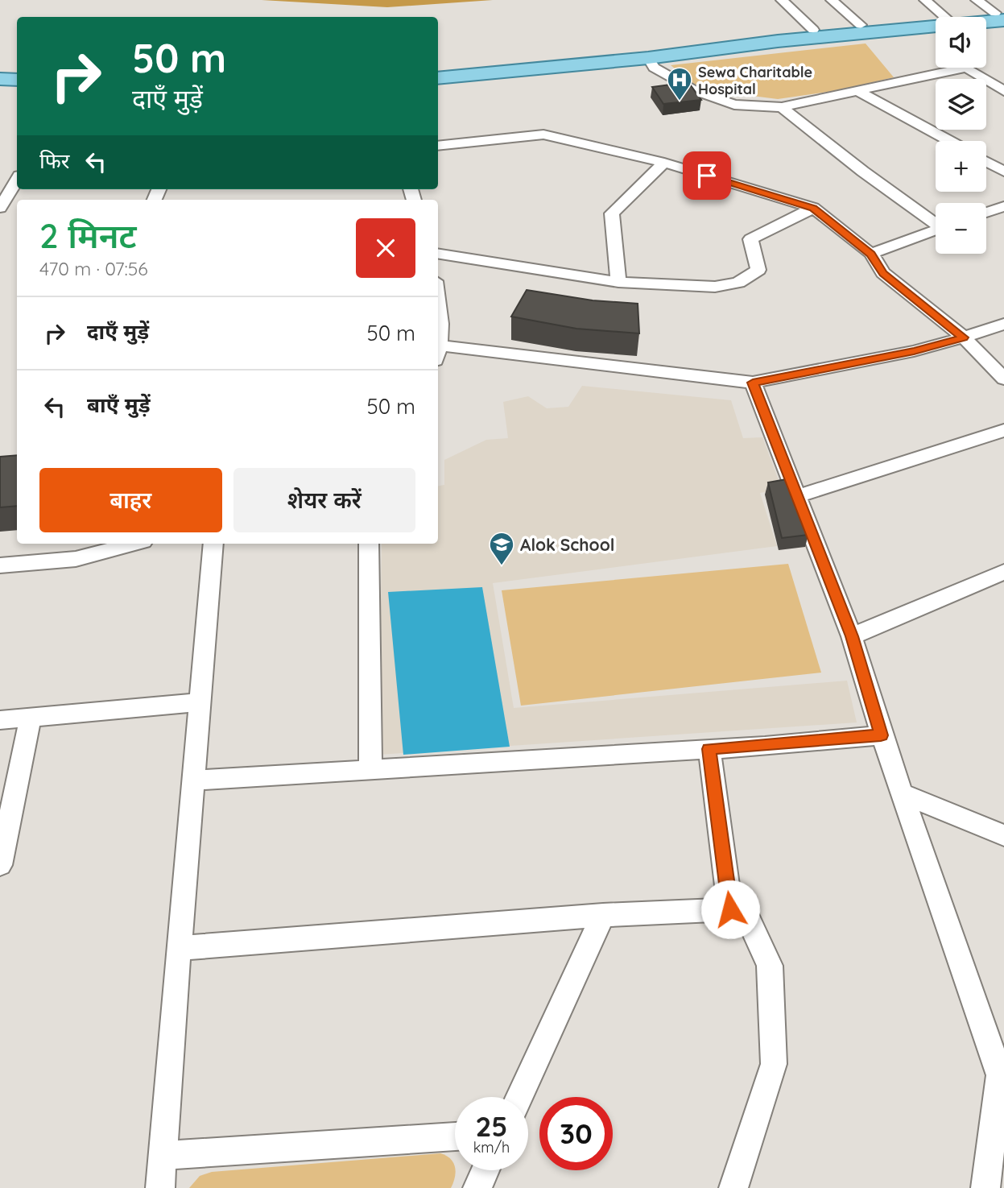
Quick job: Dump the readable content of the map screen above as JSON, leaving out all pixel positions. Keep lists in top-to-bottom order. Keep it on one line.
{"places":{"hospital":["Sewa Charitable Hospital"],"school or university":["Alok School"]},"page":{"map_buttons":["+","−"],"turn":["50 m","दाएँ मुड़ें"],"then":"फिर","heading":["2 मिनट","470 m · 07:56"],"list":[{"name":"दाएँ मुड़ें","value":"50 m"},{"name":"बाएँ मुड़ें","value":"50 m"}],"buttons":["बाहर","शेयर करें"],"speed":"25 km/h","limit":"30"}}
